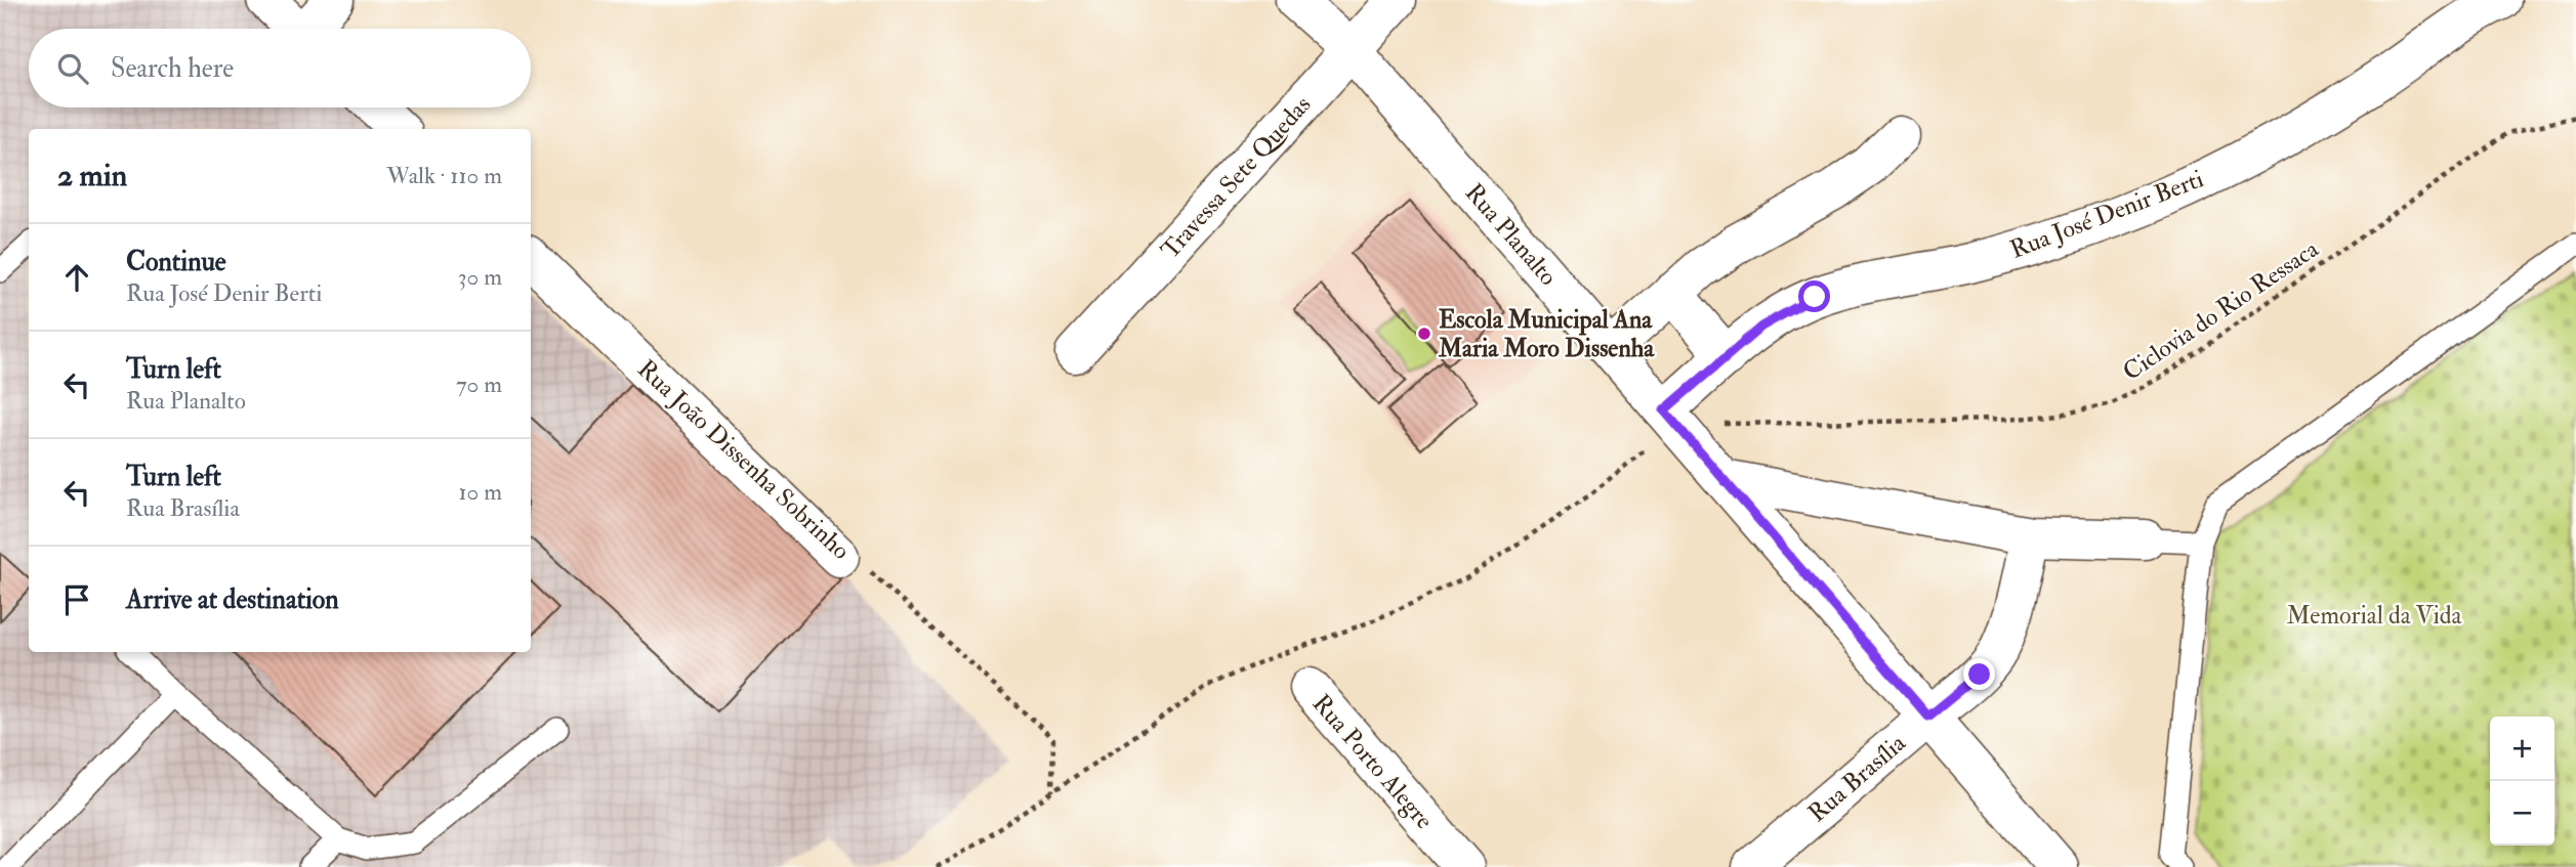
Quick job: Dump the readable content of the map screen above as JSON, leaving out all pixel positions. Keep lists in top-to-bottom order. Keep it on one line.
{"streets":{"street":["Travessa Sete Quedas","Rua José Denir Berti","Rua Planalto","Rua João Dissenha Sobrinho","Rua Porto Alegre","Rua Brasília"],"path":["Ciclovia do Rio Ressaca"]},"crossings":[["Travessa Sete Quedas","Rua Planalto"],["Rua José Denir Berti","Rua Planalto"],["Rua José Denir Berti","Ciclovia do Rio Ressaca"],["Rua Planalto","Ciclovia do Rio Ressaca"],["Rua Planalto","Rua Brasília"]],"parks":["Memorial da Vida"],"places":["Escola Municipal Ana Maria Moro Dissenha"],"page":{"search":"Search here","heading":["2 min","Walk · 110 m"],"list":[["Continue","Rua José Denir Berti","30 m"],["Turn left","Rua Planalto","70 m"],["Turn left","Rua Brasília","10 m"],"Arrive at destination"],"map_buttons":["+","−"]}}
